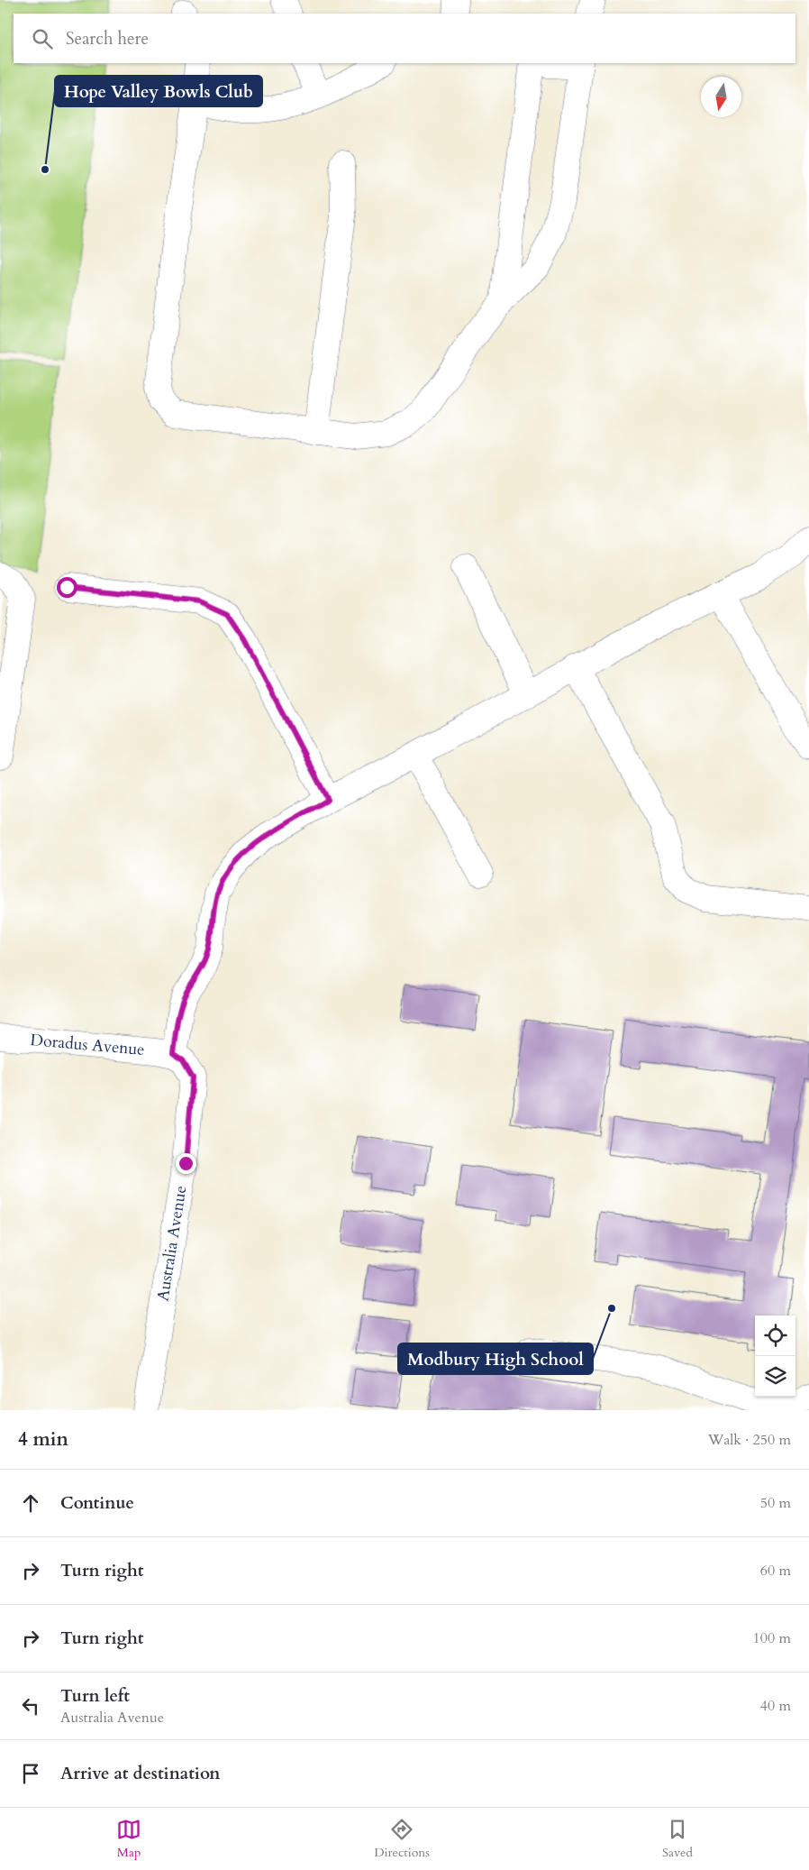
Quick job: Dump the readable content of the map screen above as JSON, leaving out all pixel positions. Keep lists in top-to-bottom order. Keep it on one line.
{"streets":{"street":["Doradus Avenue","Australia Avenue"]},"crossings":[["Doradus Avenue","Australia Avenue"]],"places":["Hope Valley Bowls Club","Modbury High School"],"north":"bottom","page":{"search":"Search here","heading":["4 min","Walk · 250 m"],"list":[["Continue","50 m"],["Turn right","60 m"],["Turn right","100 m"],["Turn left","Australia Avenue","40 m"],"Arrive at destination"],"nav":["Map","Directions","Saved"]}}
